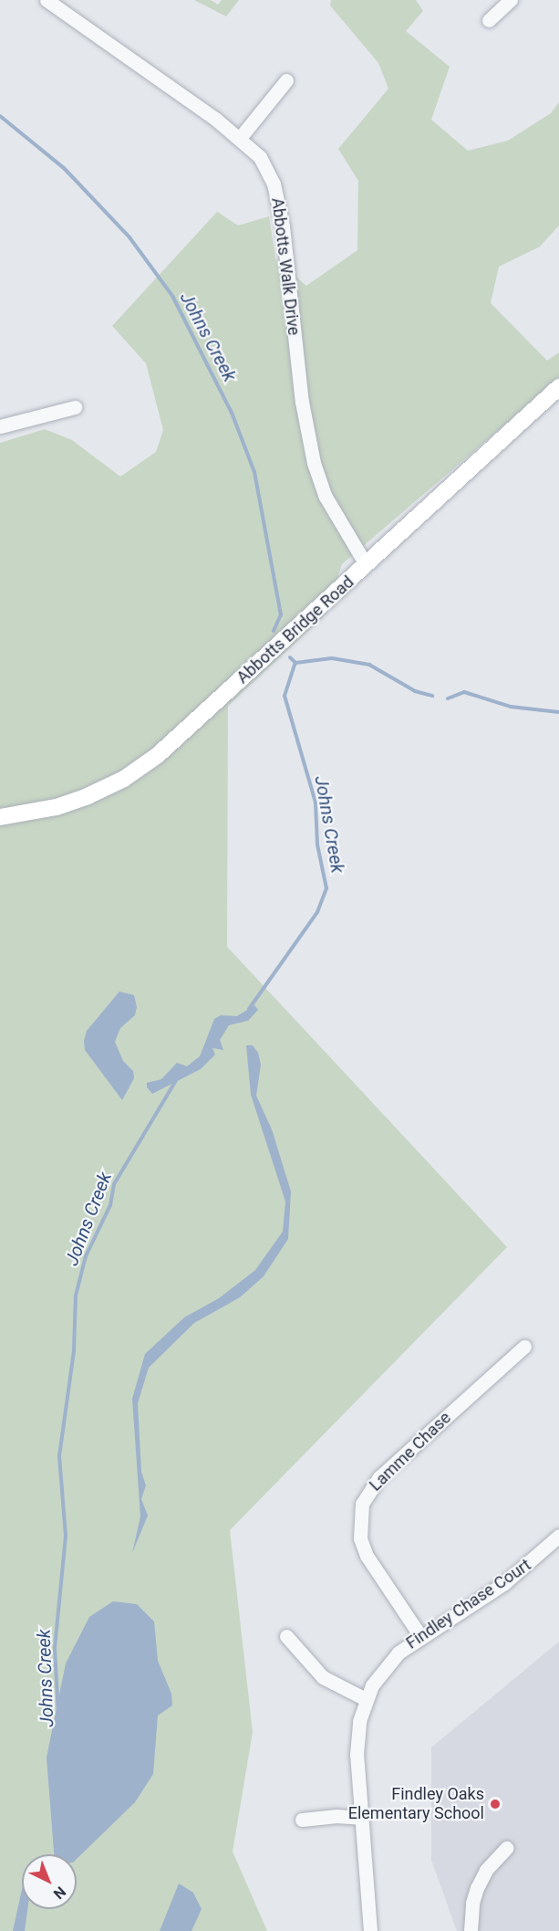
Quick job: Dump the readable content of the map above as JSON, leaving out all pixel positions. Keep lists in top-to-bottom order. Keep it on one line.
{"streets":{"main road":["Abbotts Bridge Road"],"street":["Abbotts Walk Drive","Lamme Chase","Findley Chase Court"]},"crossings":[["Abbotts Walk Drive","Abbotts Bridge Road"],["Lamme Chase","Findley Chase Court"]],"water":["Johns Creek"],"places":["Findley Oaks Elementary School"],"north":"bottom right"}
